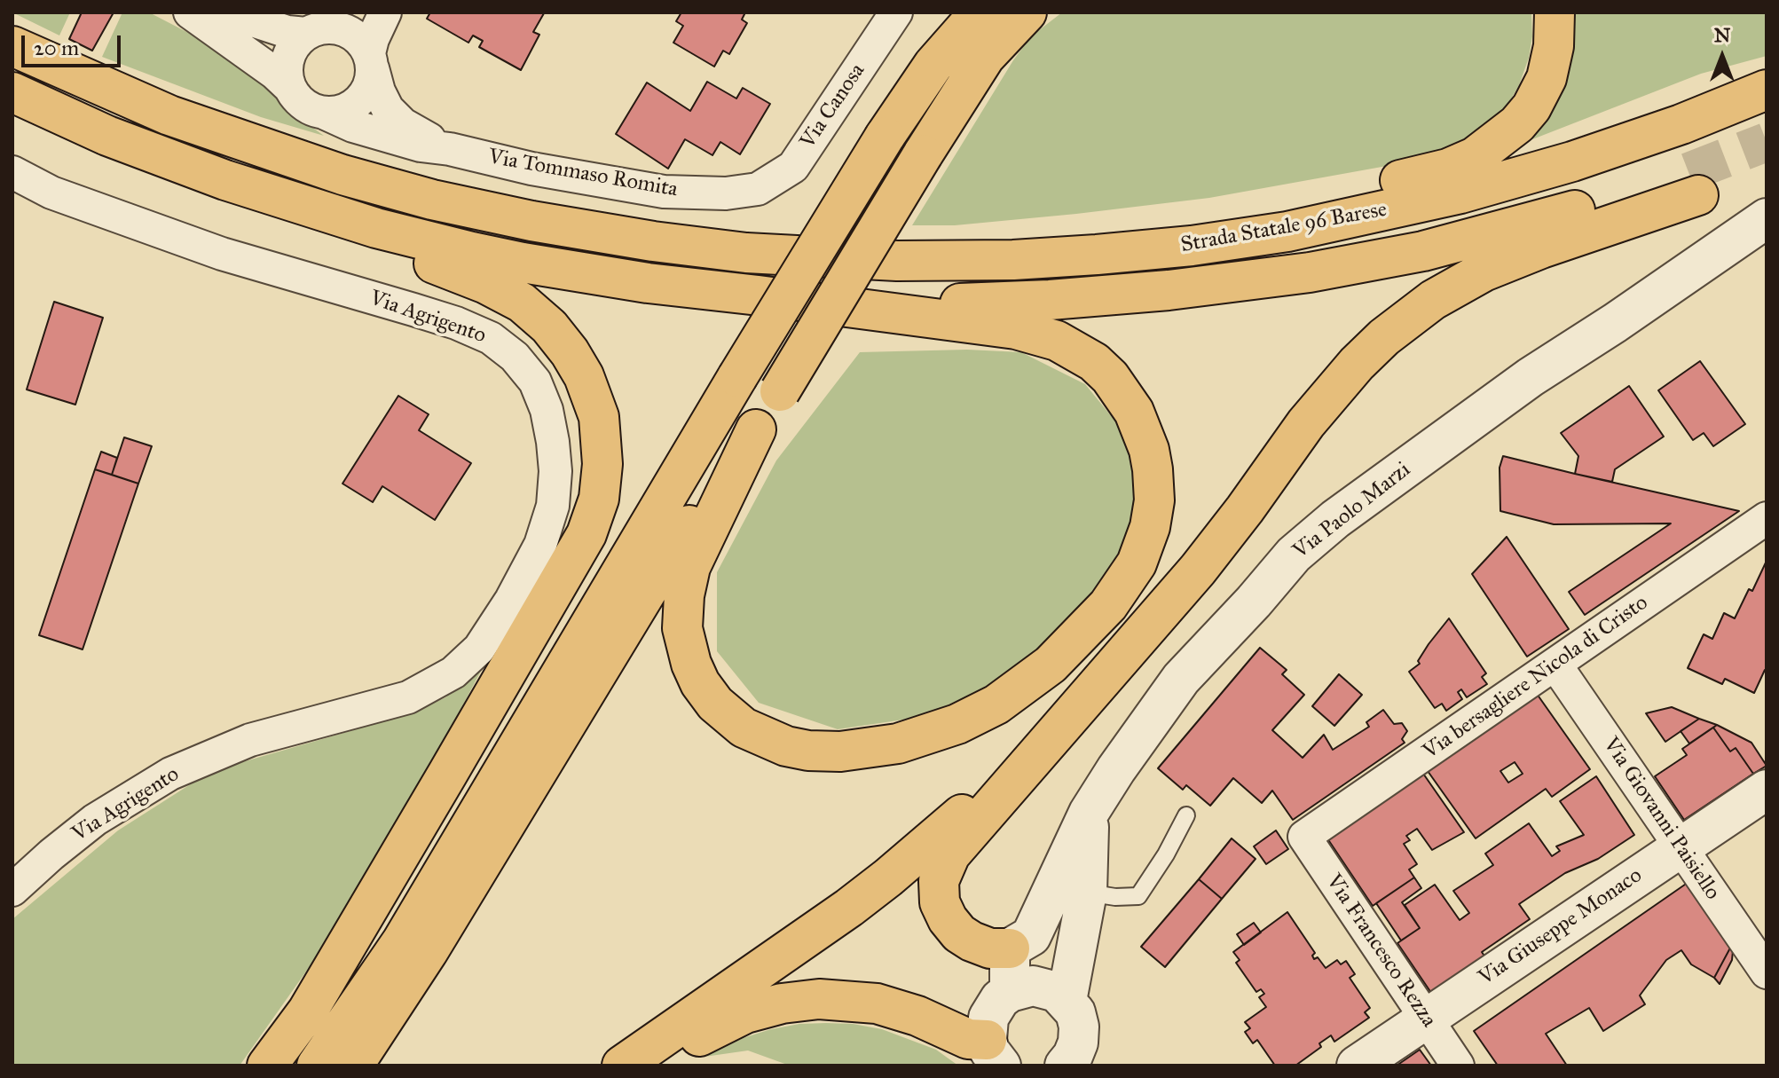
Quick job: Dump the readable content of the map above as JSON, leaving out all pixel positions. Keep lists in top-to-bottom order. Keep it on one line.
{"streets":{"main road":["Strada Statale 96 Barese"],"street":["Via Canosa","Via Tommaso Romita","Via Agrigento","Via Paolo Marzi","Via bersagliere Nicola di Cristo","Via Giovanni Paisiello","Via Giuseppe Monaco","Via Francesco Rezza"]},"crossings":[["Via Canosa","Via Tommaso Romita"],["Via bersagliere Nicola di Cristo","Via Giovanni Paisiello"],["Via bersagliere Nicola di Cristo","Via Francesco Rezza"],["Via Giovanni Paisiello","Via Giuseppe Monaco"],["Via Giuseppe Monaco","Via Francesco Rezza"]],"scale_bar":"20 m","north":"top"}
